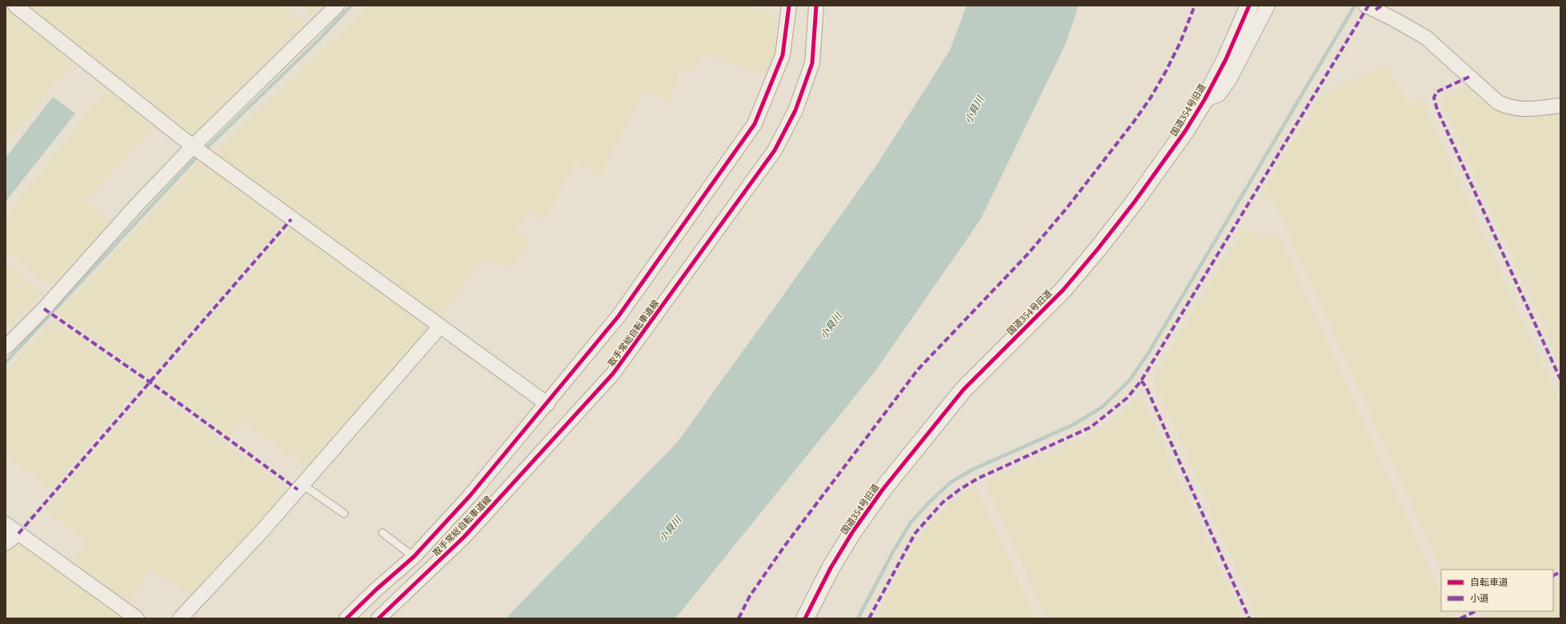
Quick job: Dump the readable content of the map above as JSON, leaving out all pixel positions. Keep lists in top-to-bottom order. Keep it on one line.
{"streets":{"street":["国道354号旧道","取手常総自転車道線"]},"water":["小貝川"],"legend":["自転車道","小道"]}
